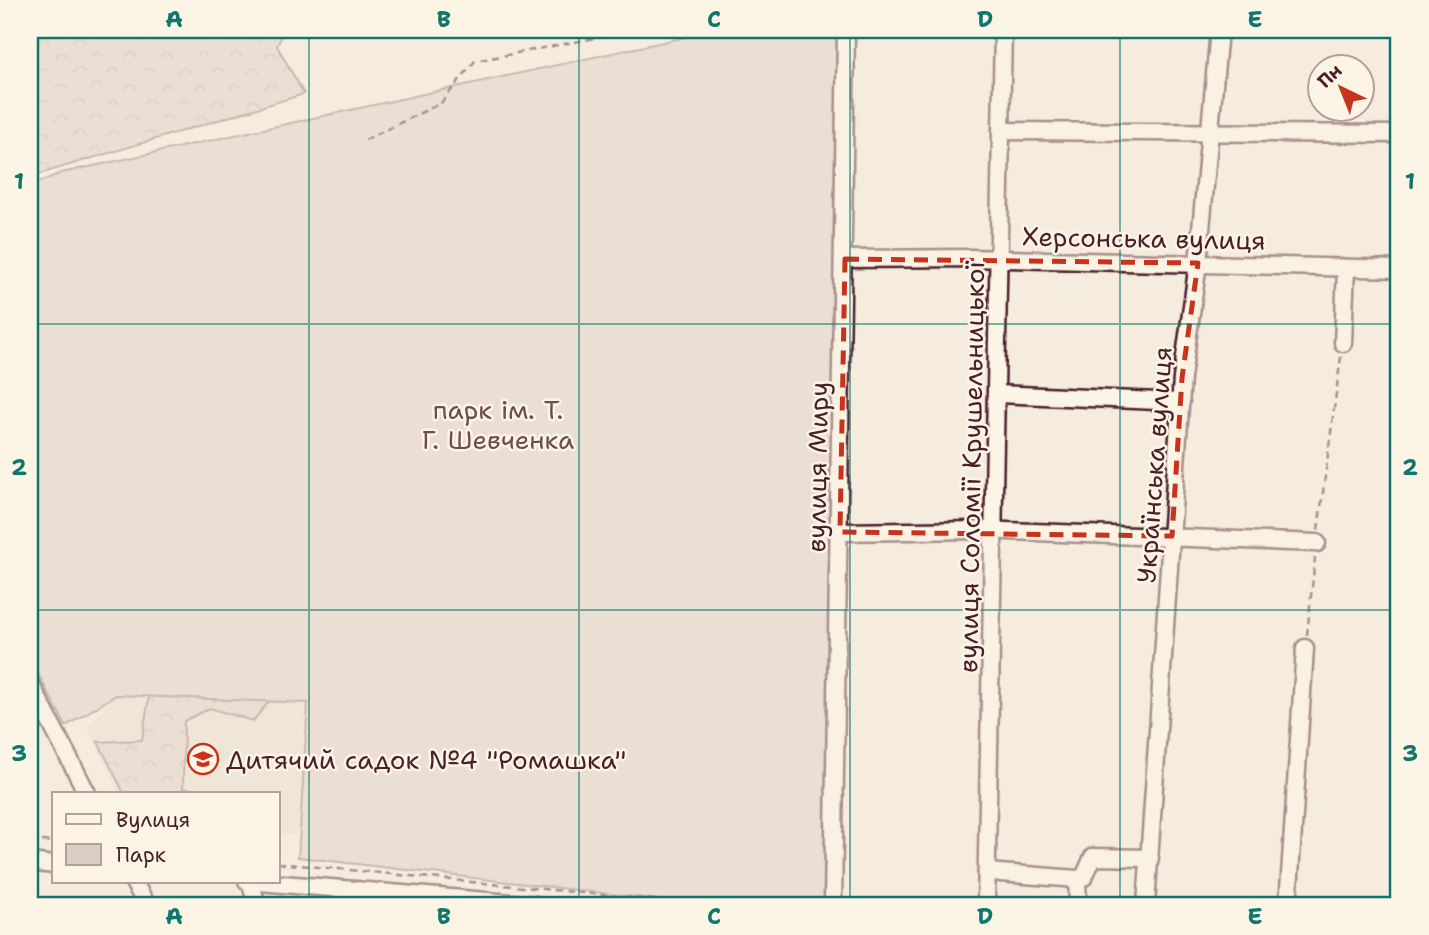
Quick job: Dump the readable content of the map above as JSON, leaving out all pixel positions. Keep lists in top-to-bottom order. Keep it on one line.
{"streets":{"street":["Херсонська вулиця","Українська вулиця","вулиця Миру","вулиця Соломії Крушельницької"]},"crossings":[["Херсонська вулиця","Українська вулиця"],["Херсонська вулиця","вулиця Миру"],["Херсонська вулиця","вулиця Соломії Крушельницької"]],"parks":["парк ім. Т. Г. Шевченка"],"places":{"school or university":["Дитячий садок №4 \"Ромашка\""]},"legend":["Вулиця","Парк"],"north":"top left","grid":{"columns":["A","B","C","D","E"],"rows":["1","2","3"]}}
